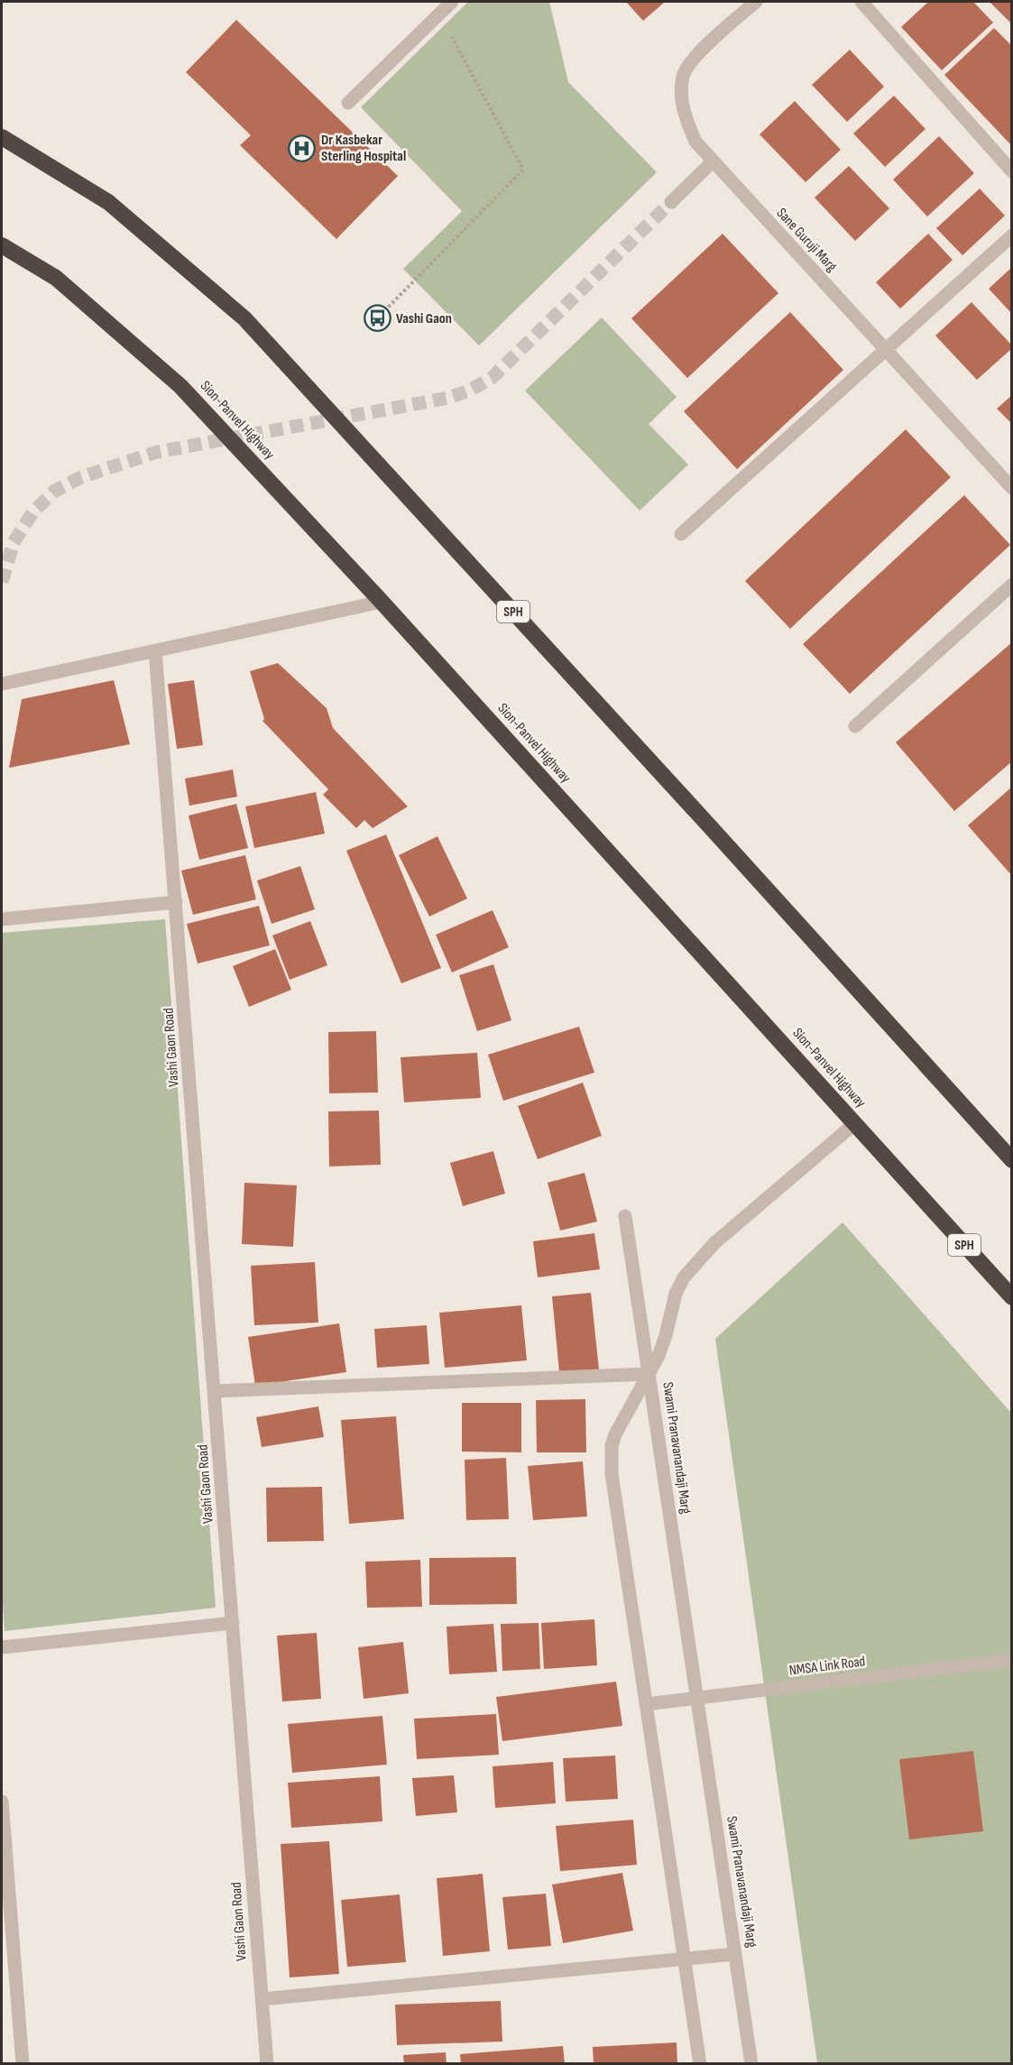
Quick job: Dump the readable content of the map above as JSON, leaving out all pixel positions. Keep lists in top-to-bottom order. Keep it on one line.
{"streets":{"highway":["Sion-Panvel Highway","SPH"],"street":["Sane Guruji Marg","Vashi Gaon Road","Swami Pranavanandaji Marg","NMSA Link Road"]},"crossings":[["Swami Pranavanandaji Marg","NMSA Link Road"]],"places":{"hospital":["Dr Kasbekar Sterling Hospital"],"bus stop":["Vashi Gaon"]}}
